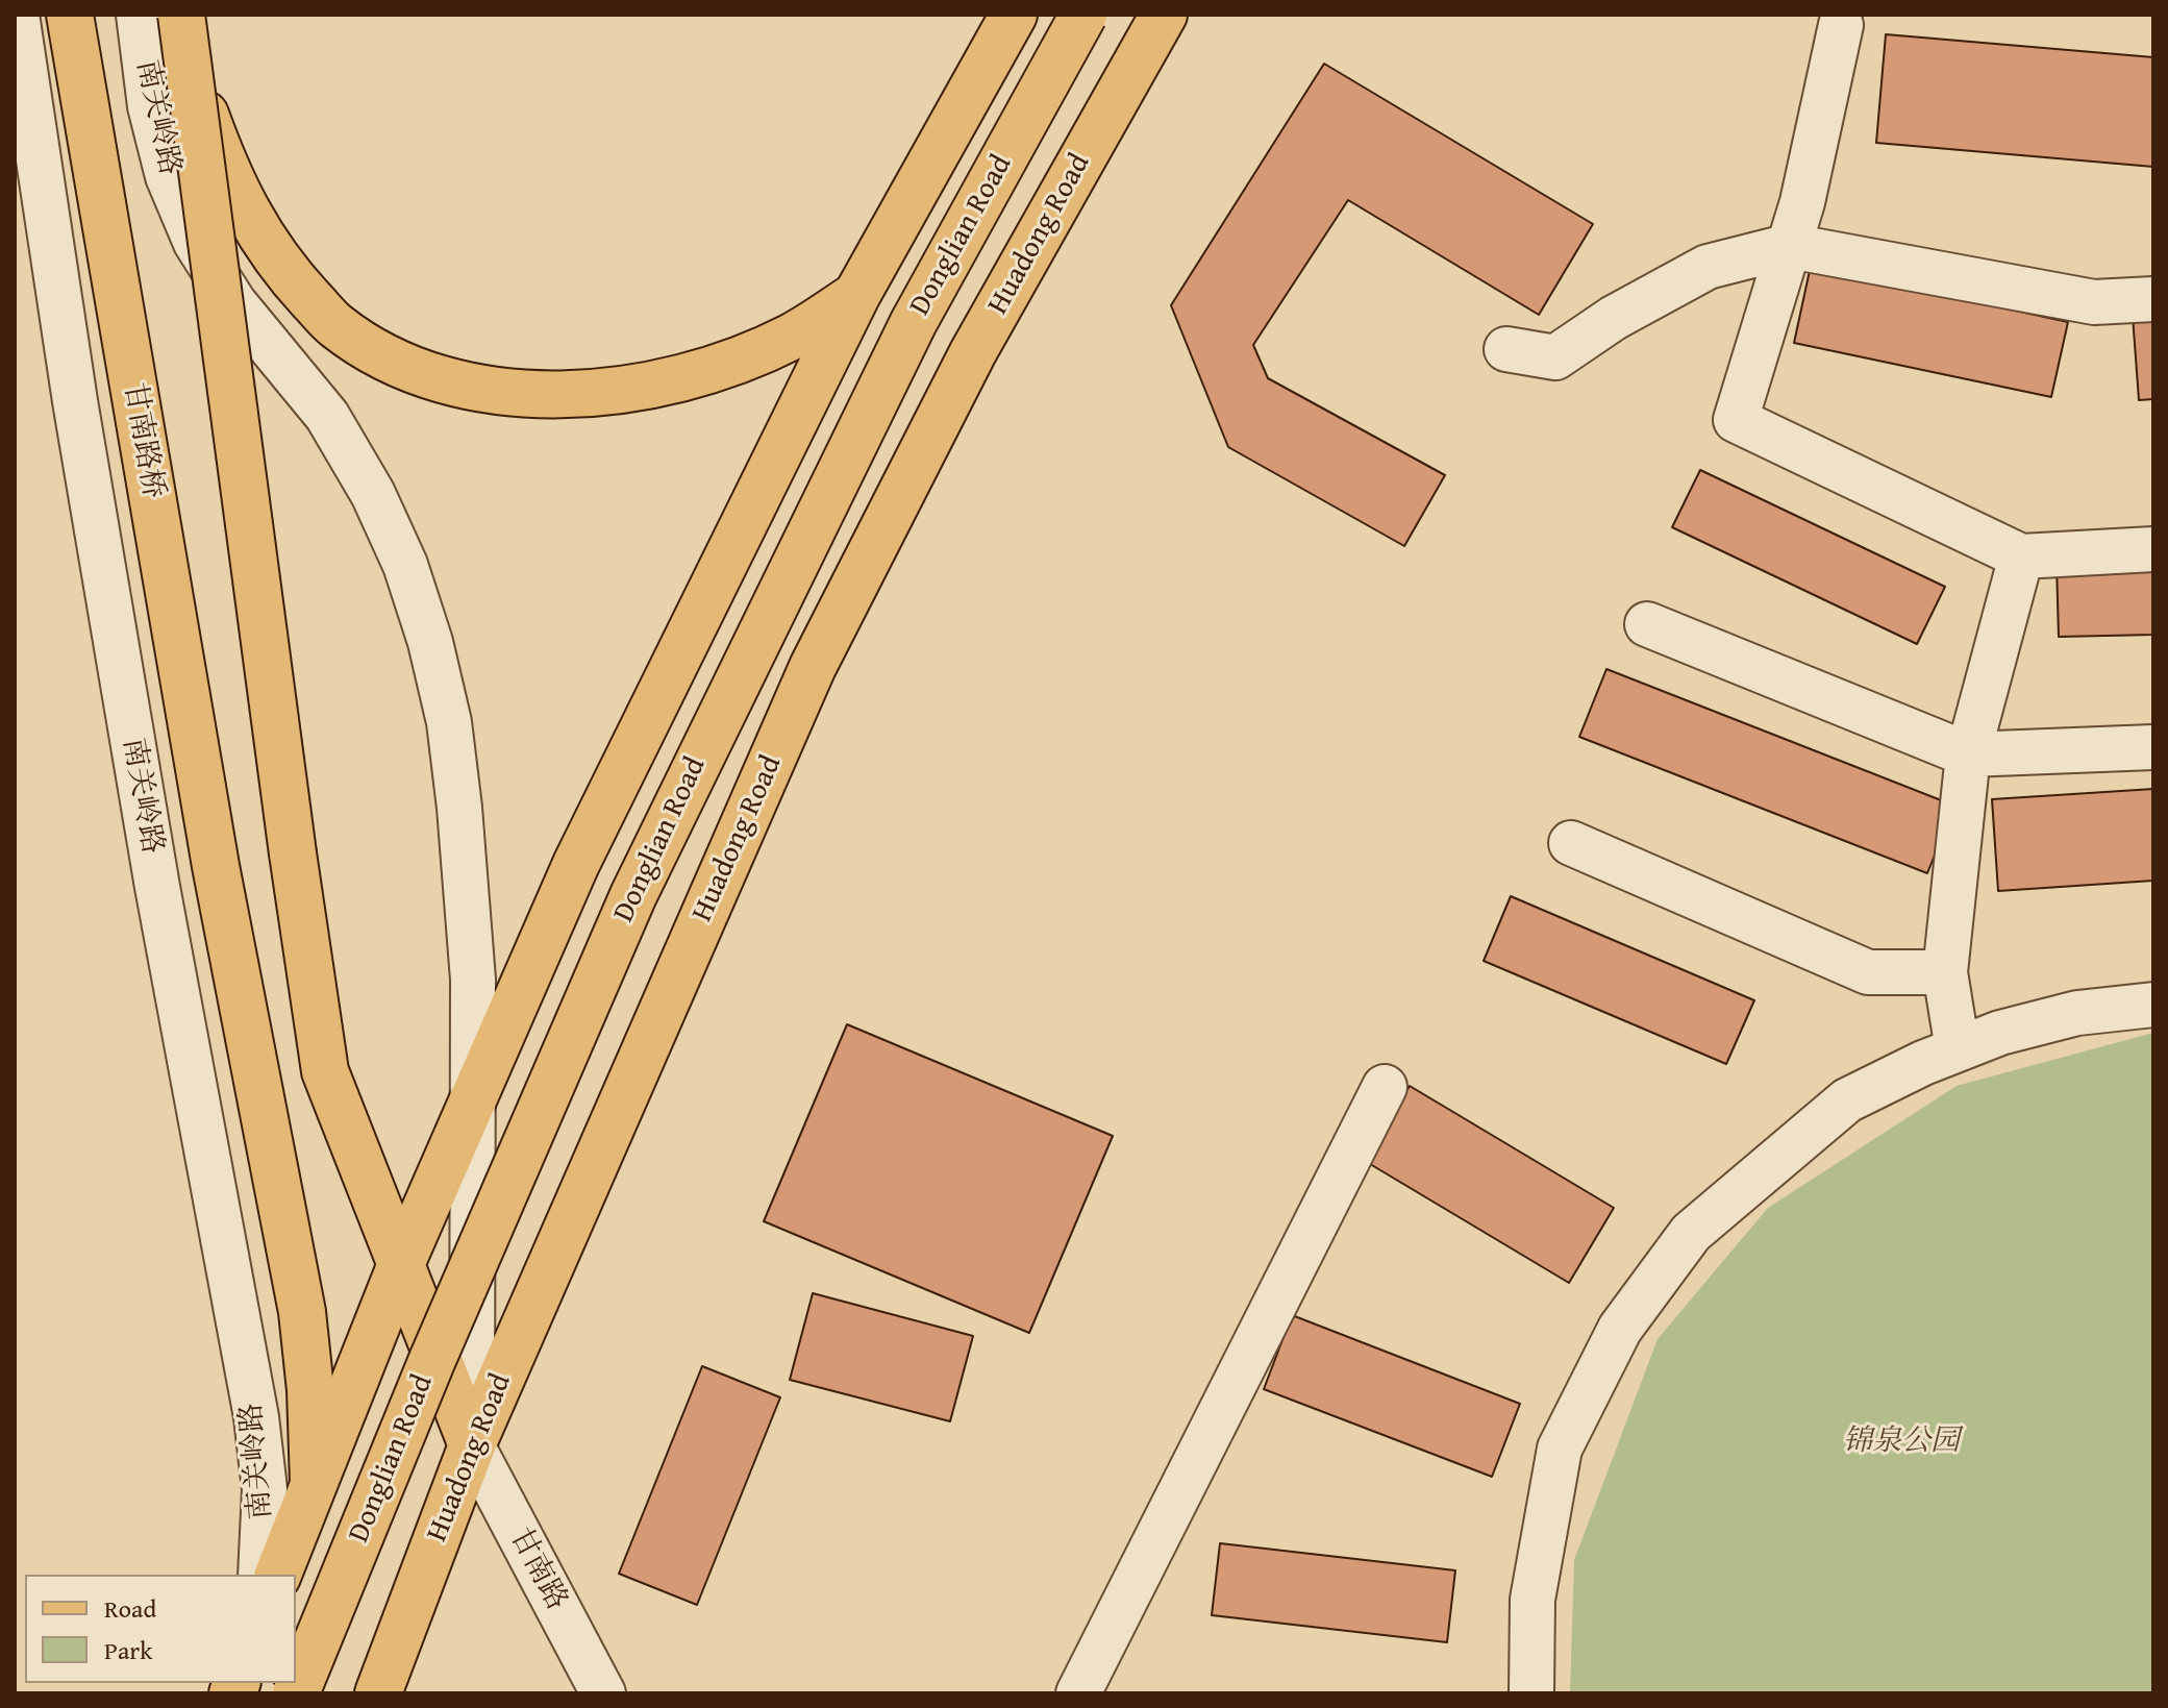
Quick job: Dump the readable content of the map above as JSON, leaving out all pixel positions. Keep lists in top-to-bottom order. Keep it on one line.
{"streets":{"main road":["Huadong Road","Donglian Road","甘南路桥"],"street":["南关岭路","甘南路"]},"crossings":[["南关岭路","Huadong Road"],["南关岭路","甘南路"],["Huadong Road","甘南路"]],"parks":["锦泉公园"],"legend":["Road","Park"]}
